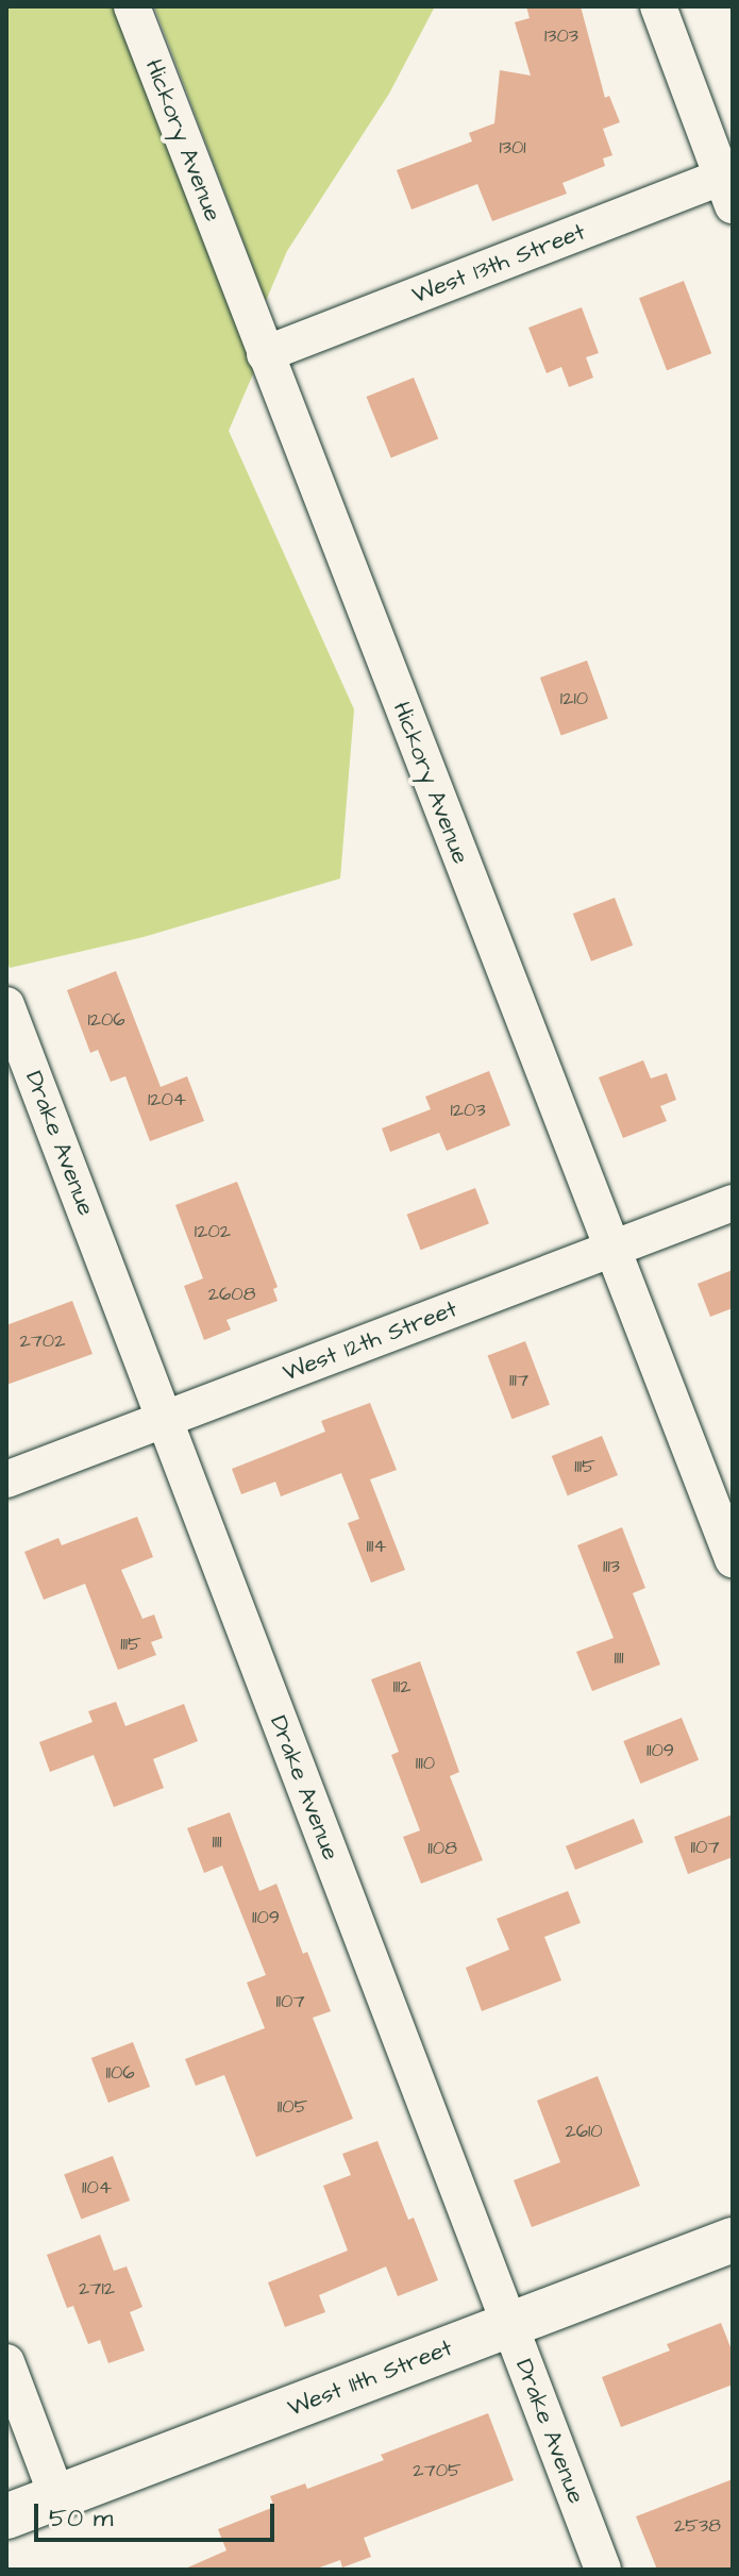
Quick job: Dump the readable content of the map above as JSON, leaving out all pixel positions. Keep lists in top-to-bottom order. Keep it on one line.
{"streets":{"main road":["West 11th Street"],"street":["Hickory Avenue","West 13th Street","Drake Avenue","West 12th Street"]},"crossings":[["Hickory Avenue","West 13th Street"],["Hickory Avenue","West 12th Street"],["Drake Avenue","West 12th Street"],["Drake Avenue","West 11th Street"]],"house_numbers":["1303","1301","1210","1206","1204","1203","1202","2608","2702","1117","1115","1114","1113","1115","1111","1112","1109","1110","1111","1107","1108","1109","1107","1106","1105","2610","1104","2712","2705","2538"],"scale_bar":"50 m"}
